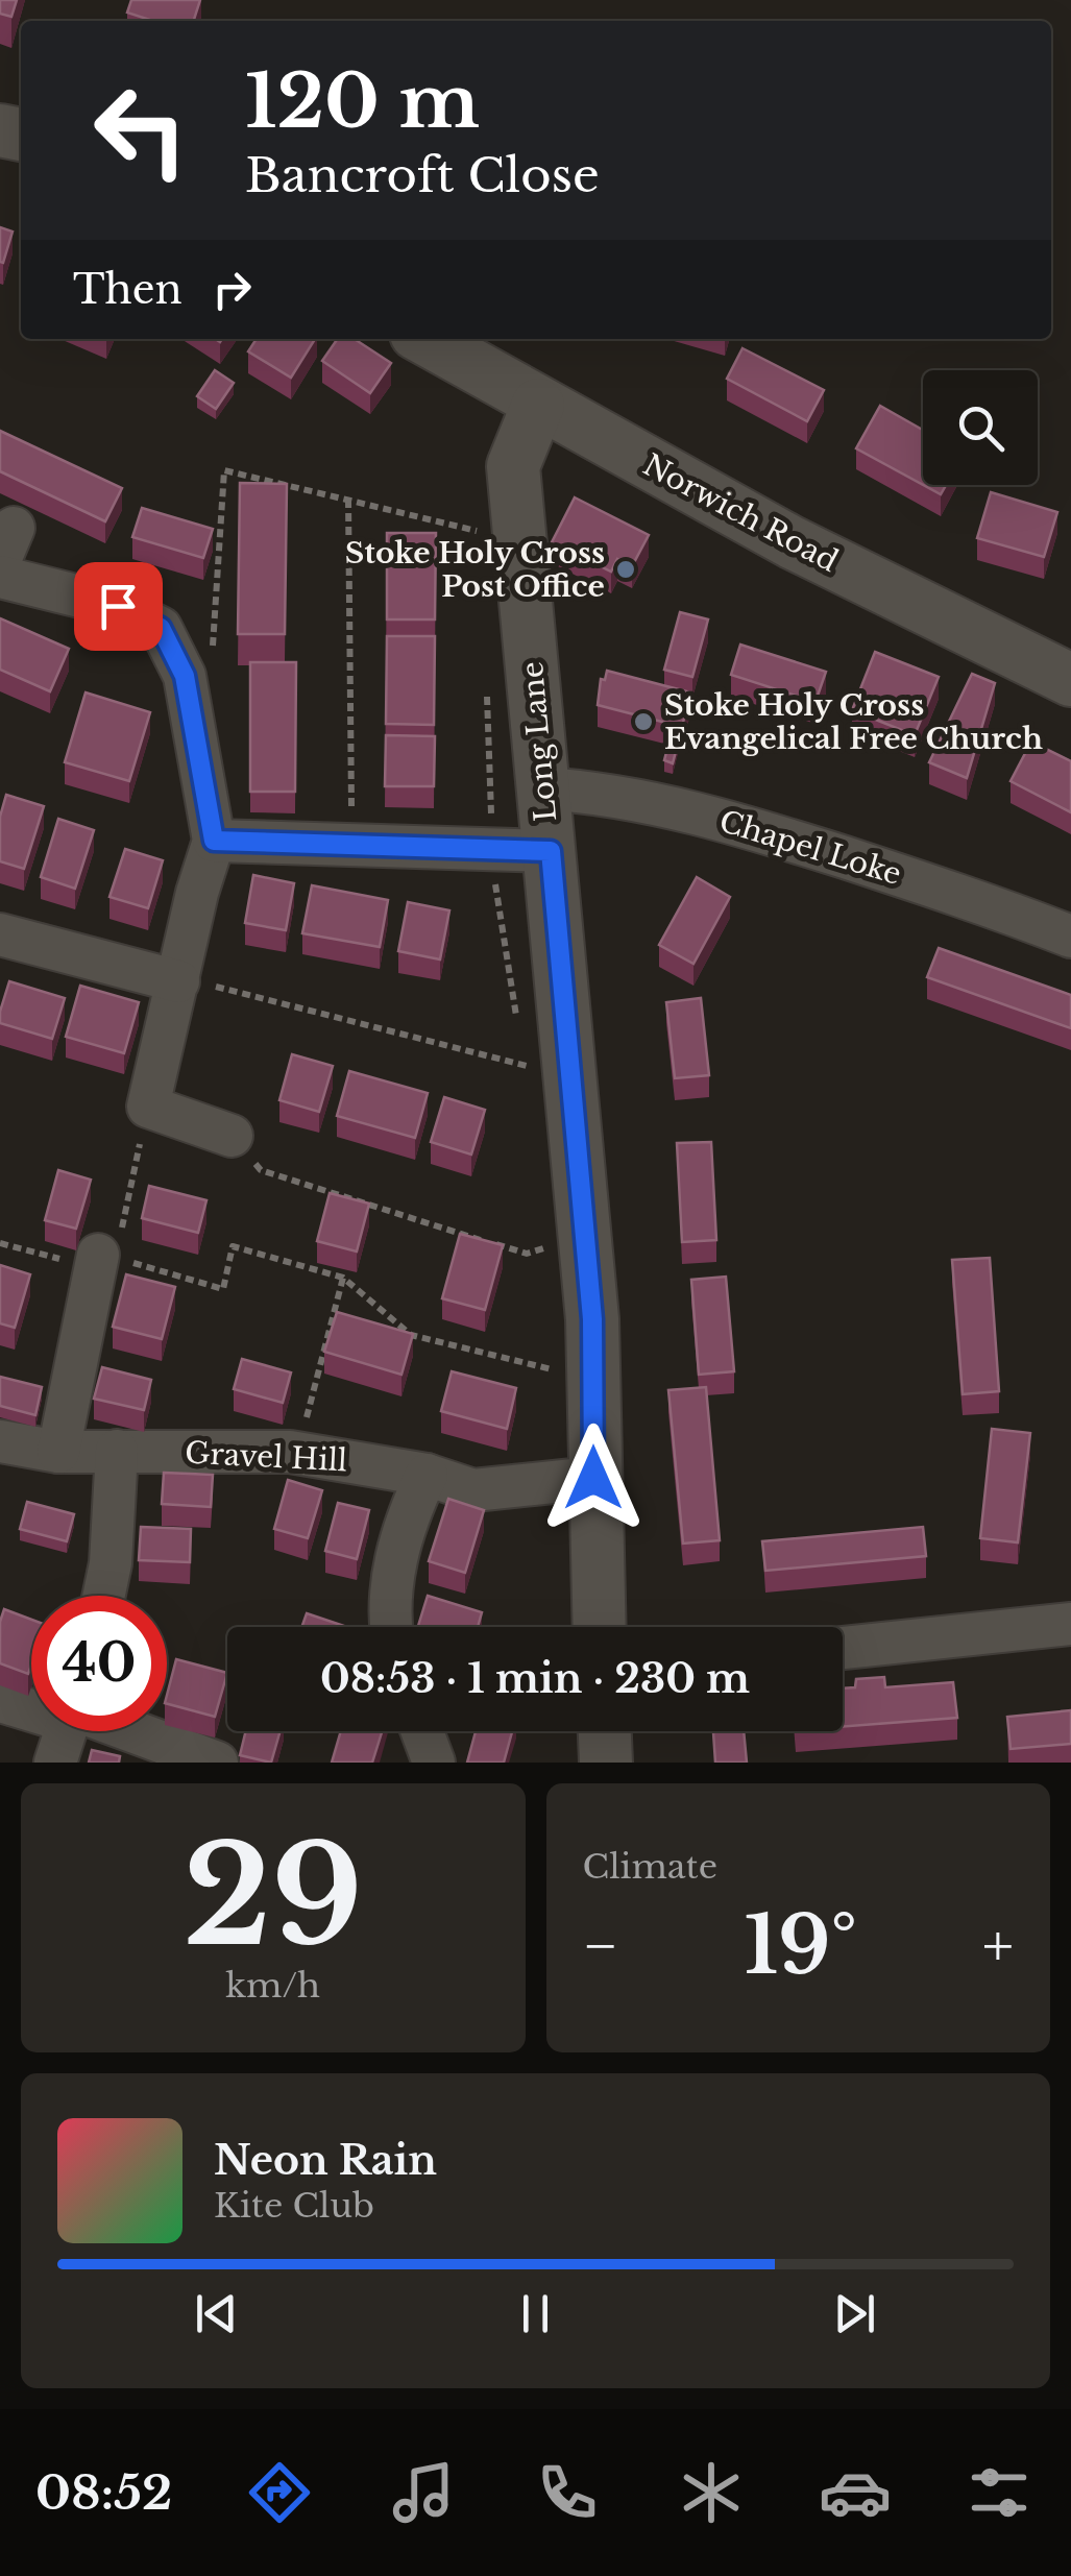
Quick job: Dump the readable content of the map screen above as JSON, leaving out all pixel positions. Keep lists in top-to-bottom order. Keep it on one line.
{"streets":{"street":["Norwich Road","Long Lane","Chapel Loke","Gravel Hill"]},"crossings":[["Norwich Road","Long Lane"],["Long Lane","Chapel Loke"],["Long Lane","Gravel Hill"]],"places":["Stoke Holy Cross Post Office","Stoke Holy Cross Evangelical Free Church"],"page":{"turn":["120 m","Bancroft Close"],"then":"Then","limit":"40","trip":"08:53 · 1 min · 230 m","tile":[["29","km/h"],"Climate"],"heat":["−","19°","+"],"song":["Neon Rain","Kite Club"],"tabs":"08:52"}}
